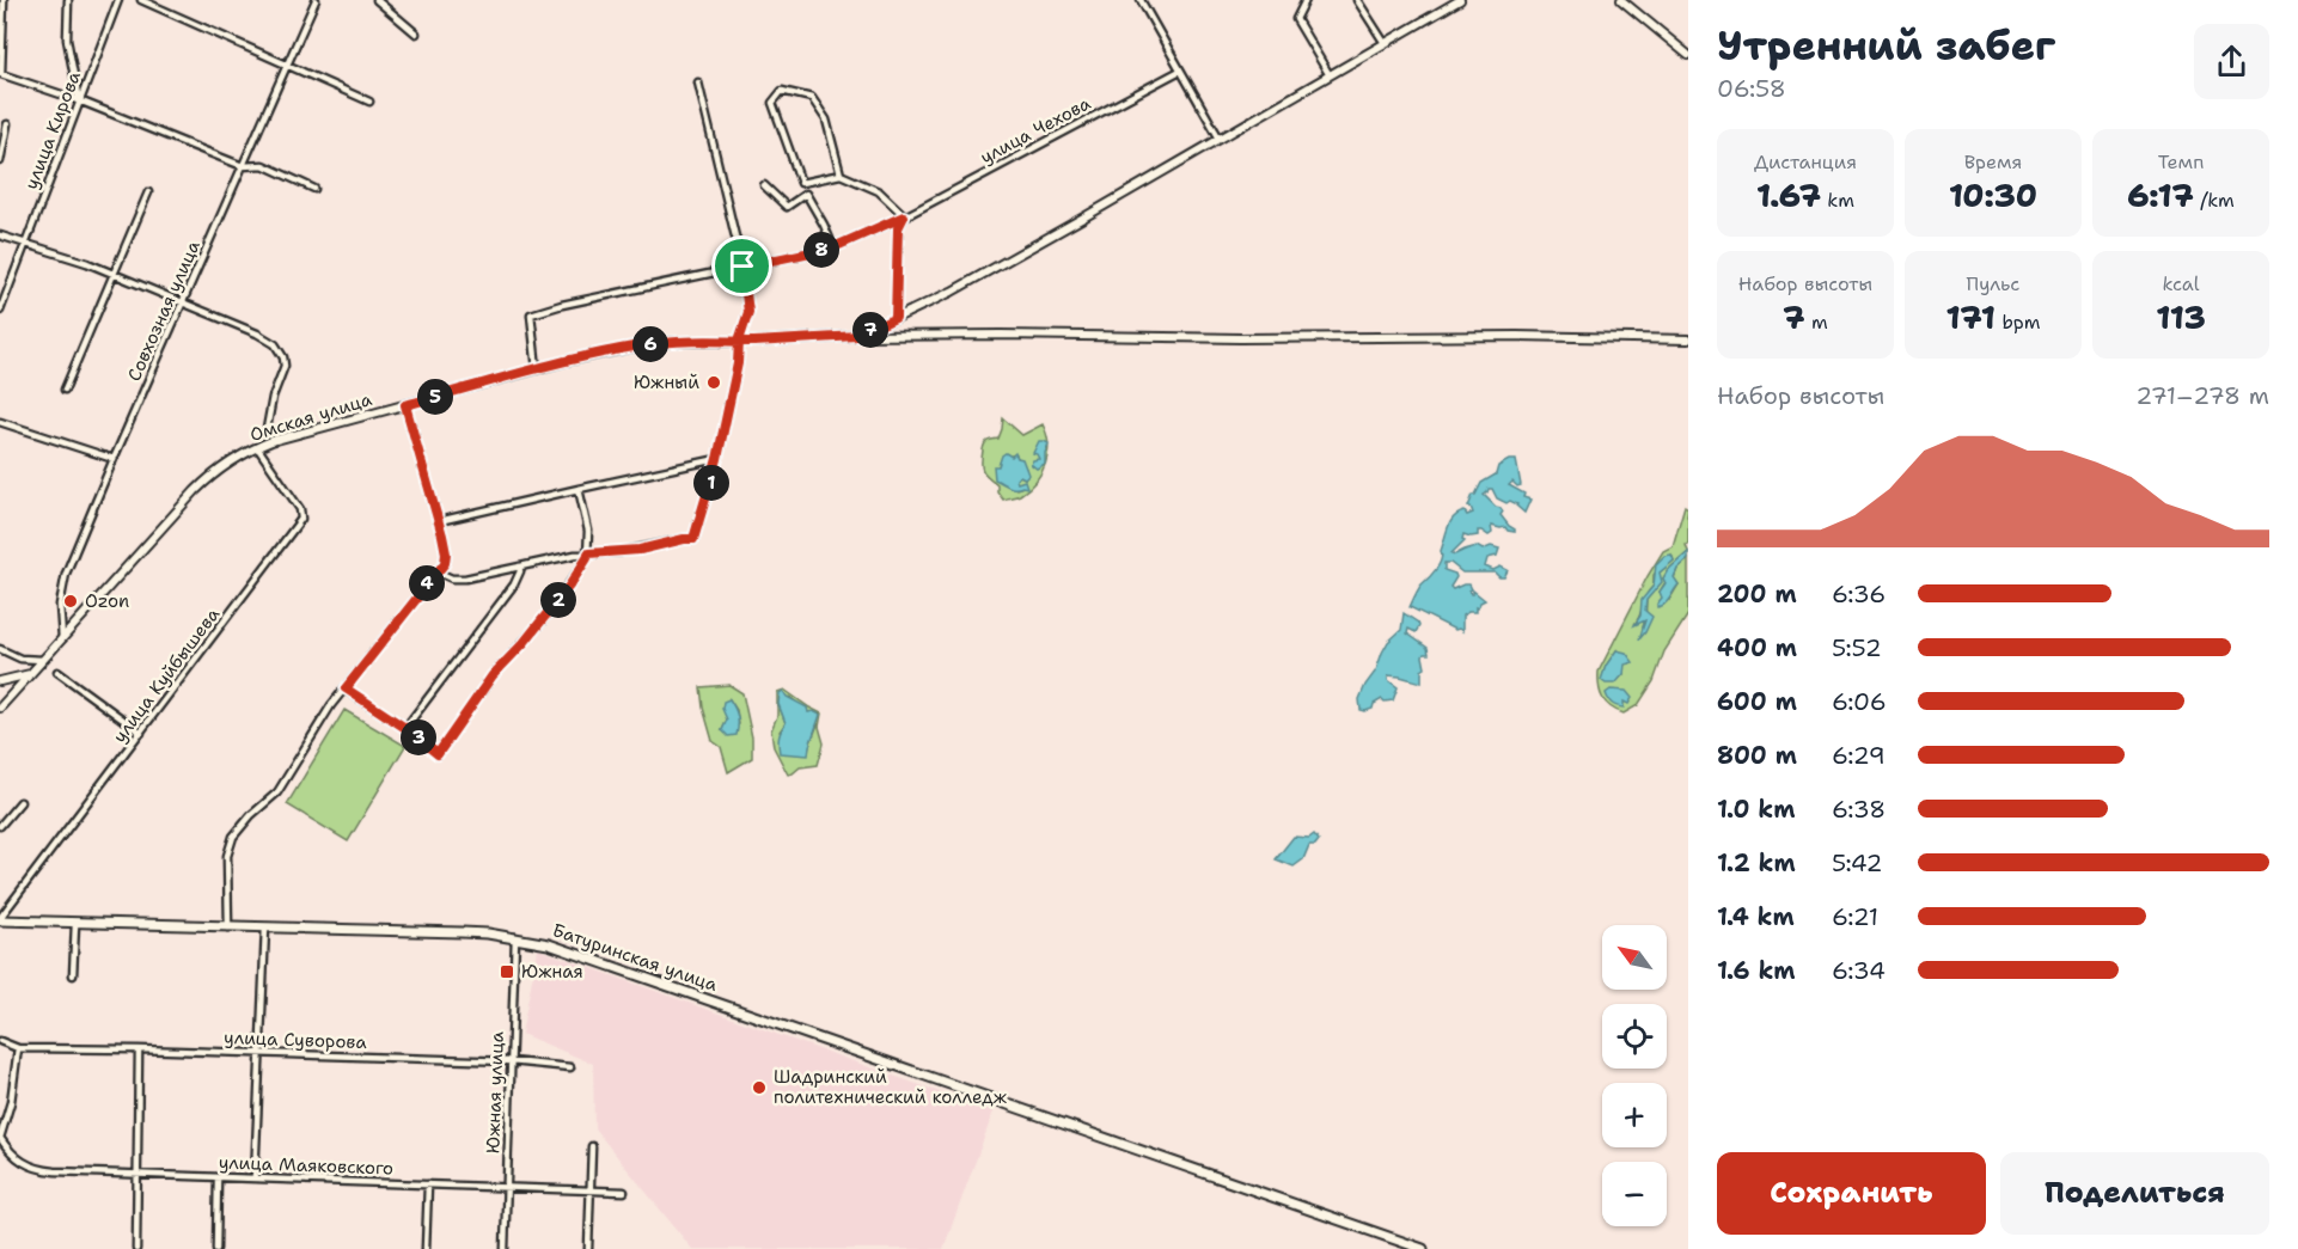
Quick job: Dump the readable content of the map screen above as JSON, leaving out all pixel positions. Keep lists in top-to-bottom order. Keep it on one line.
{"streets":{"main road":["Батуринская улица"],"street":["улица Кирова","улица Чехова","Совхозная улица","Омская улица","улица Куйбышева","улица Суворова","Южная улица","улица Маяковского"]},"crossings":[["улица Чехова","Омская улица"],["Совхозная улица","Омская улица"],["Омская улица","улица Куйбышева"],["улица Куйбышева","Батуринская улица"],["Батуринская улица","Южная улица"],["улица Суворова","Южная улица"],["Южная улица","улица Маяковского"]],"places":{"other":["Южный","Ozon","Шадринский политехнический колледж"],"transit":["Южная"]},"north":"top left","page":{"heading":["Утренний забег","06:58"],"stats":[["Дистанция","1.67 km"],["Время","10:30"],["Темп","6:17 /km"],["Набор высоты","7 m"],["Пульс","171 bpm"],["kcal","113"]],"pins":["8","7","6","5","1","4","2","3"],"chart":["Набор высоты","271–278 m"],"list":[{"name":"200 m","note":"6:36"},{"name":"400 m","note":"5:52"},{"name":"600 m","note":"6:06"},{"name":"800 m","note":"6:29"},{"name":"1.0 km","note":"6:38"},{"name":"1.2 km","note":"5:42"},{"name":"1.4 km","note":"6:21"},{"name":"1.6 km","note":"6:34"}],"map_buttons":["+","−"],"buttons":["Сохранить","Поделиться"]}}
